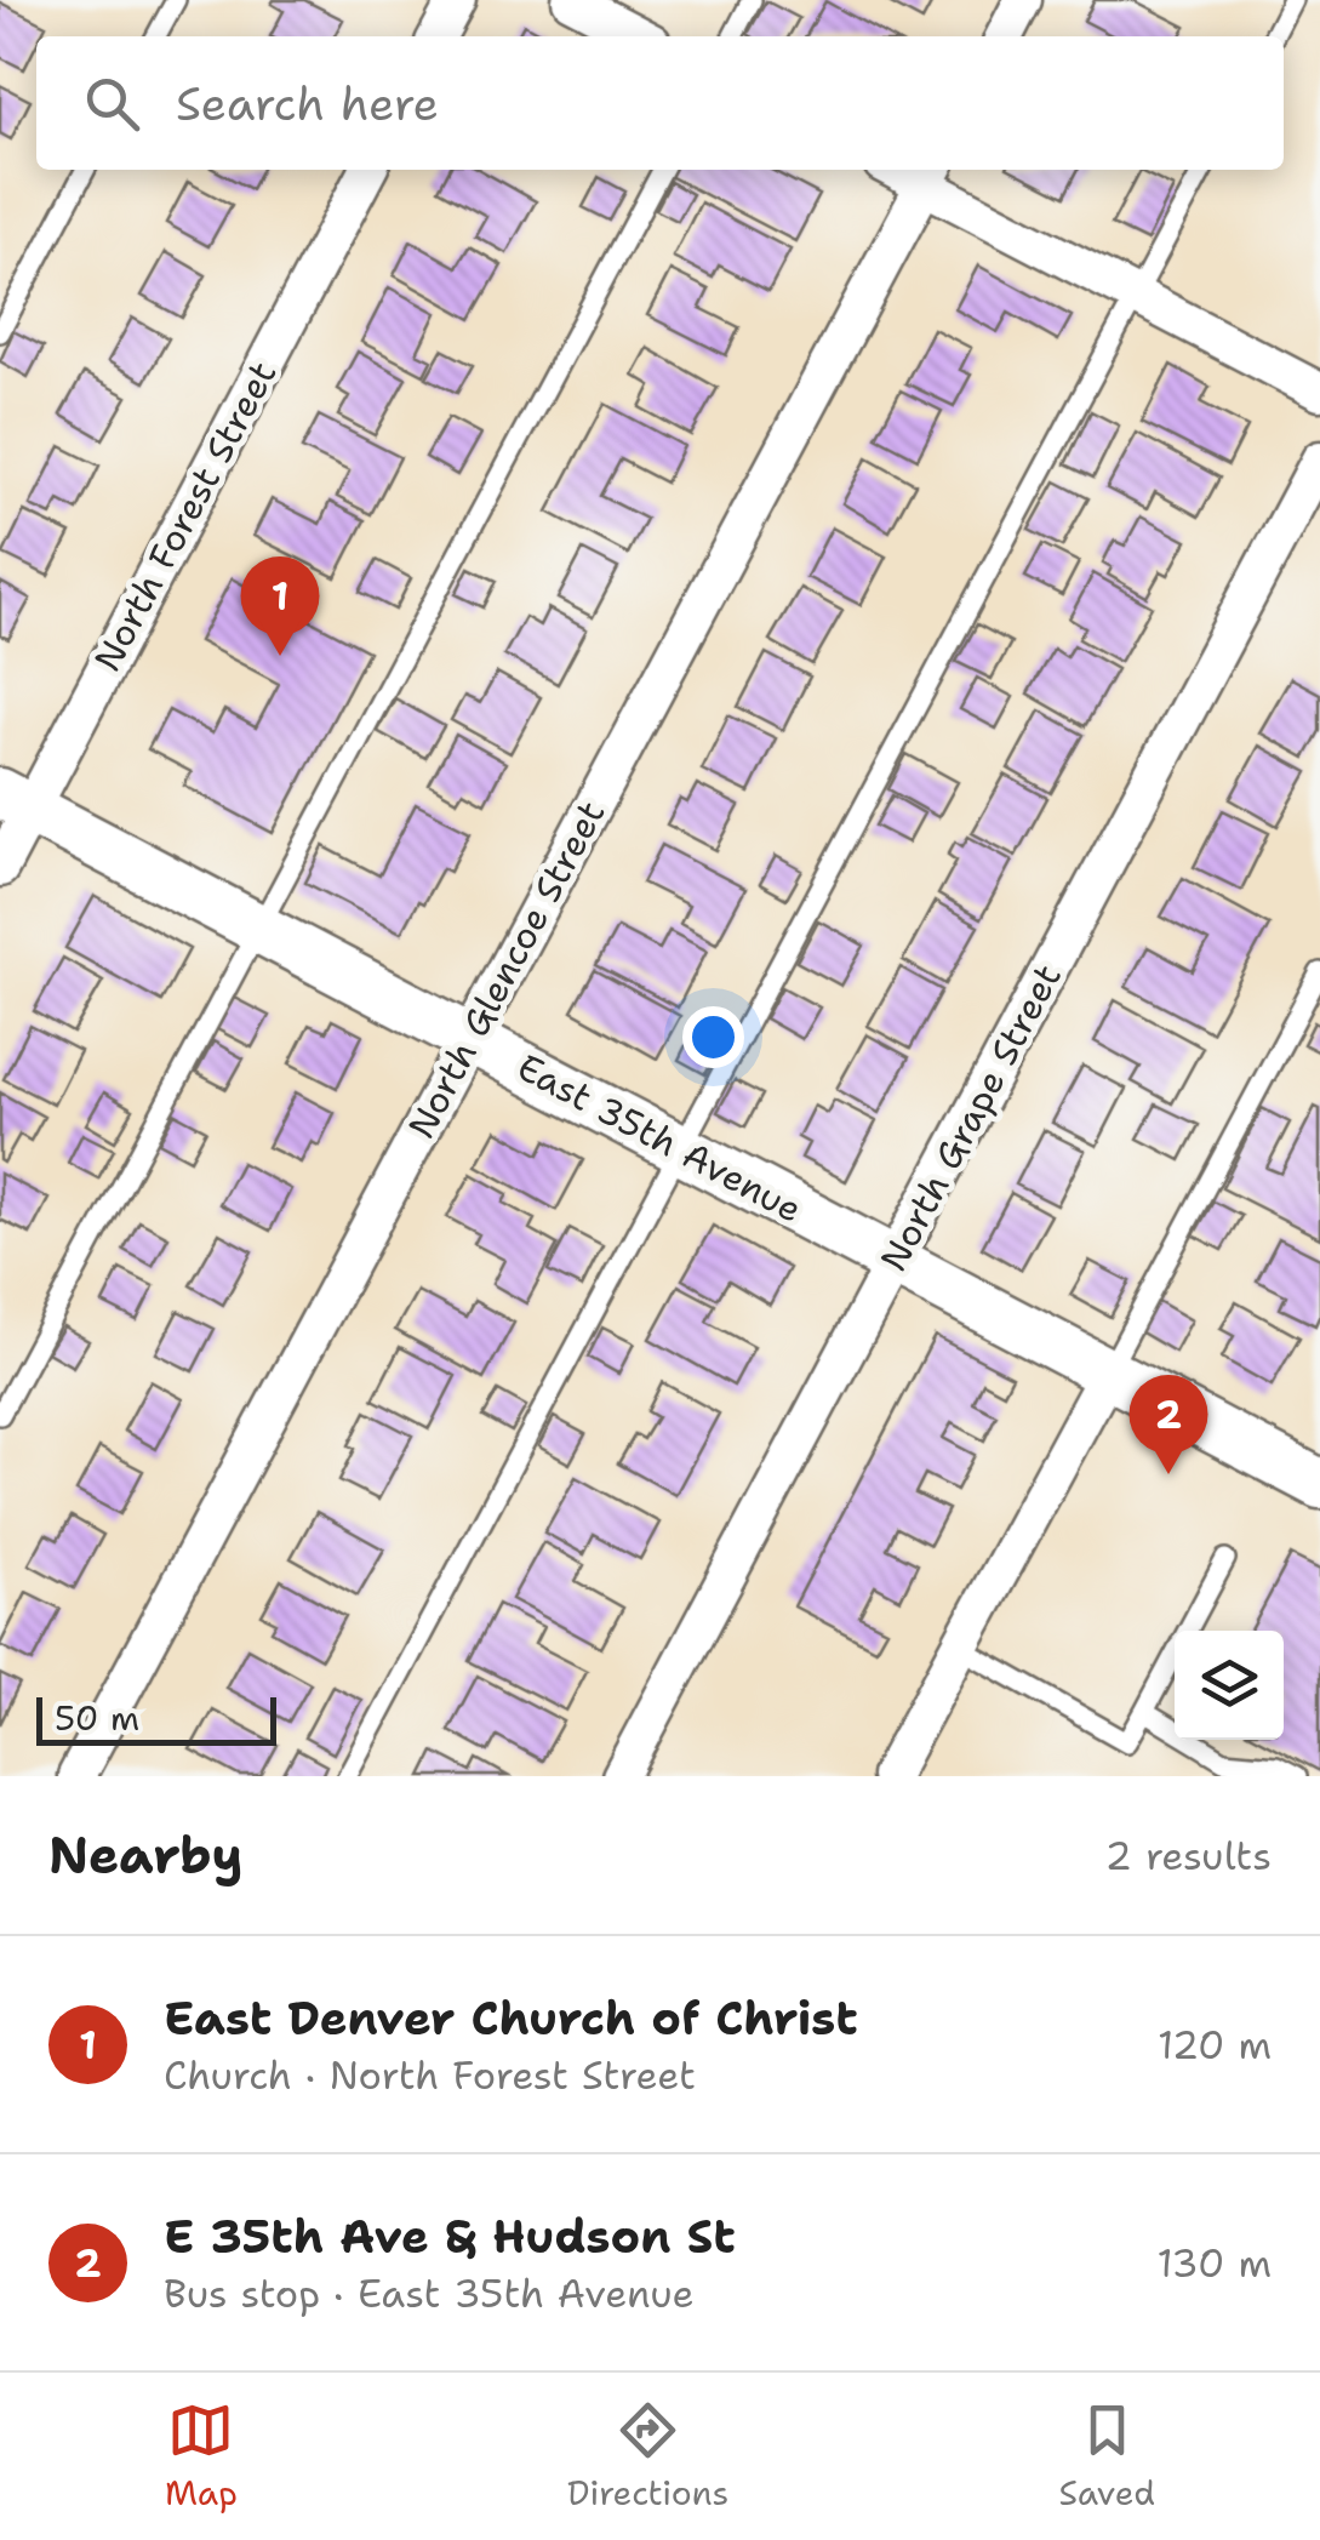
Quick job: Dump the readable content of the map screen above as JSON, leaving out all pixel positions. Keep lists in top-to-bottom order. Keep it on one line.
{"streets":{"street":["North Forest Street","North Glencoe Street","North Grape Street","East 35th Avenue"]},"crossings":[["North Forest Street","East 35th Avenue"],["North Glencoe Street","East 35th Avenue"],["North Grape Street","East 35th Avenue"]],"scale_bar":"50 m","page":{"search":"Search here","pins":["1","2"],"scale":"50 m","heading":["Nearby","2 results"],"list":[{"mark":"1","name":"East Denver Church of Christ","note":"Church · North Forest Street","value":"120 m"},{"mark":"2","name":"E 35th Ave & Hudson St","note":"Bus stop · East 35th Avenue","value":"130 m"}],"nav":["Map","Directions","Saved"]}}
